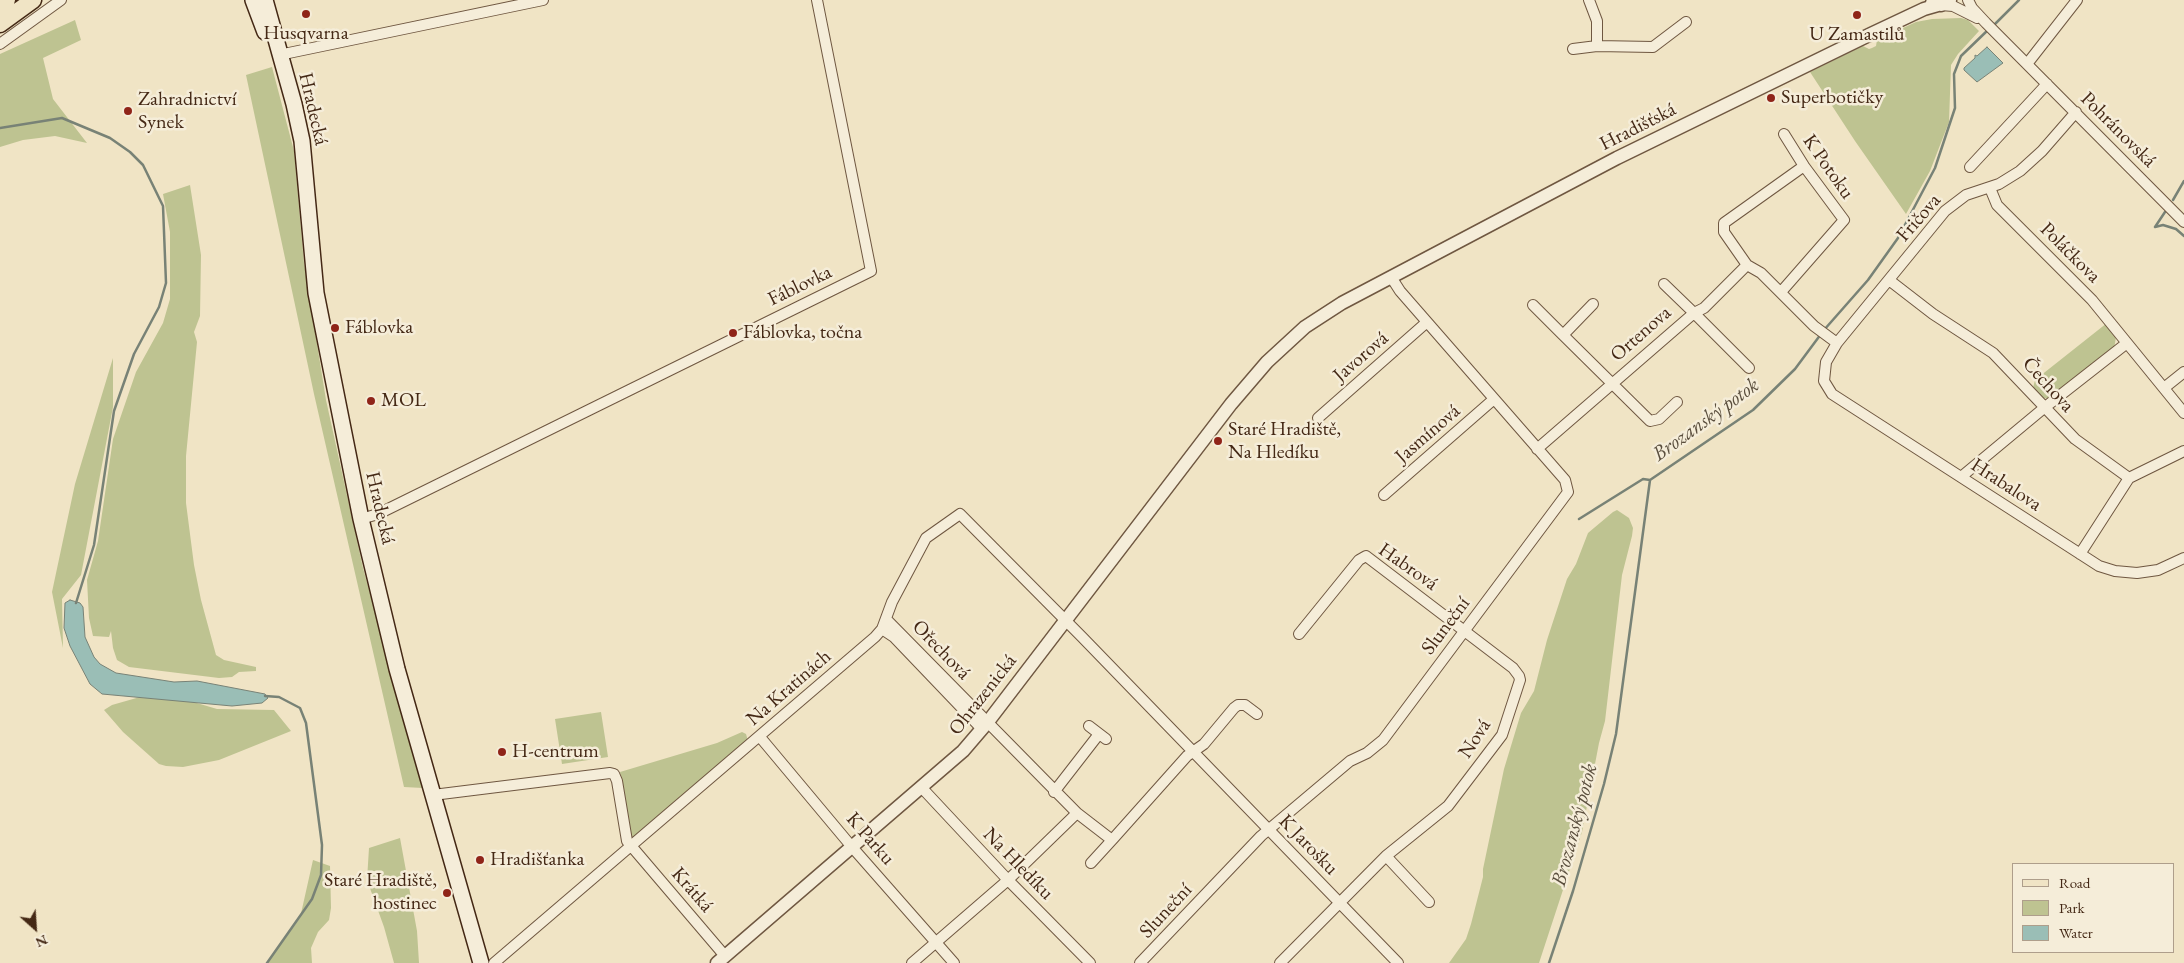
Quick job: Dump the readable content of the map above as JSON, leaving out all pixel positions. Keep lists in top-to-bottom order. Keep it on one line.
{"streets":{"main road":["Hradecká"],"street":["Hradišťská","Pohránovská","K Potoku","Fričova","Poláčkova","Fáblovka","Ortenova","Javorová","Čechova","Jasmínová","Hrabalova","Habrová","Sluneční","Ořechová","Na Kratinách","Ohrazenická","Nová","K Parku","K Jarošku","Na Hledíku","Krátká"]},"crossings":[["Hradecká","Fáblovka"],["Hradišťská","Pohránovská"],["Hradišťská","Sluneční"],["Hradišťská","Ohrazenická"],["Pohránovská","Fričova"],["Fričova","Poláčkova"],["Fričova","Čechova"],["Fričova","Hrabalova"],["Ortenova","Sluneční"],["Javorová","Sluneční"],["Jasmínová","Sluneční"],["Habrová","Sluneční"],["Habrová","Nová"],["Sluneční","Ohrazenická"],["Sluneční","Nová"],["Sluneční","K Jarošku"],["Ořechová","Na Kratinách"],["Ořechová","Ohrazenická"],["Na Kratinách","Ohrazenická"],["Na Kratinách","K Parku"],["Na Kratinách","K Jarošku"],["Na Kratinách","Krátká"],["Ohrazenická","K Parku"],["Ohrazenická","K Jarošku"],["Ohrazenická","Na Hledíku"],["Ohrazenická","Krátká"],["Nová","K Jarošku"]],"water":["Brozanský potok"],"places":["Husqvarna","U Zamastilů","Superbotičky","Zahradnictví Synek","Fáblovka","Fáblovka, točna","MOL","Staré Hradiště, Na Hledíku","H-centrum","Hradišťanka","Staré Hradiště, hostinec"],"legend":["Road","Park","Water"],"north":"bottom right"}
